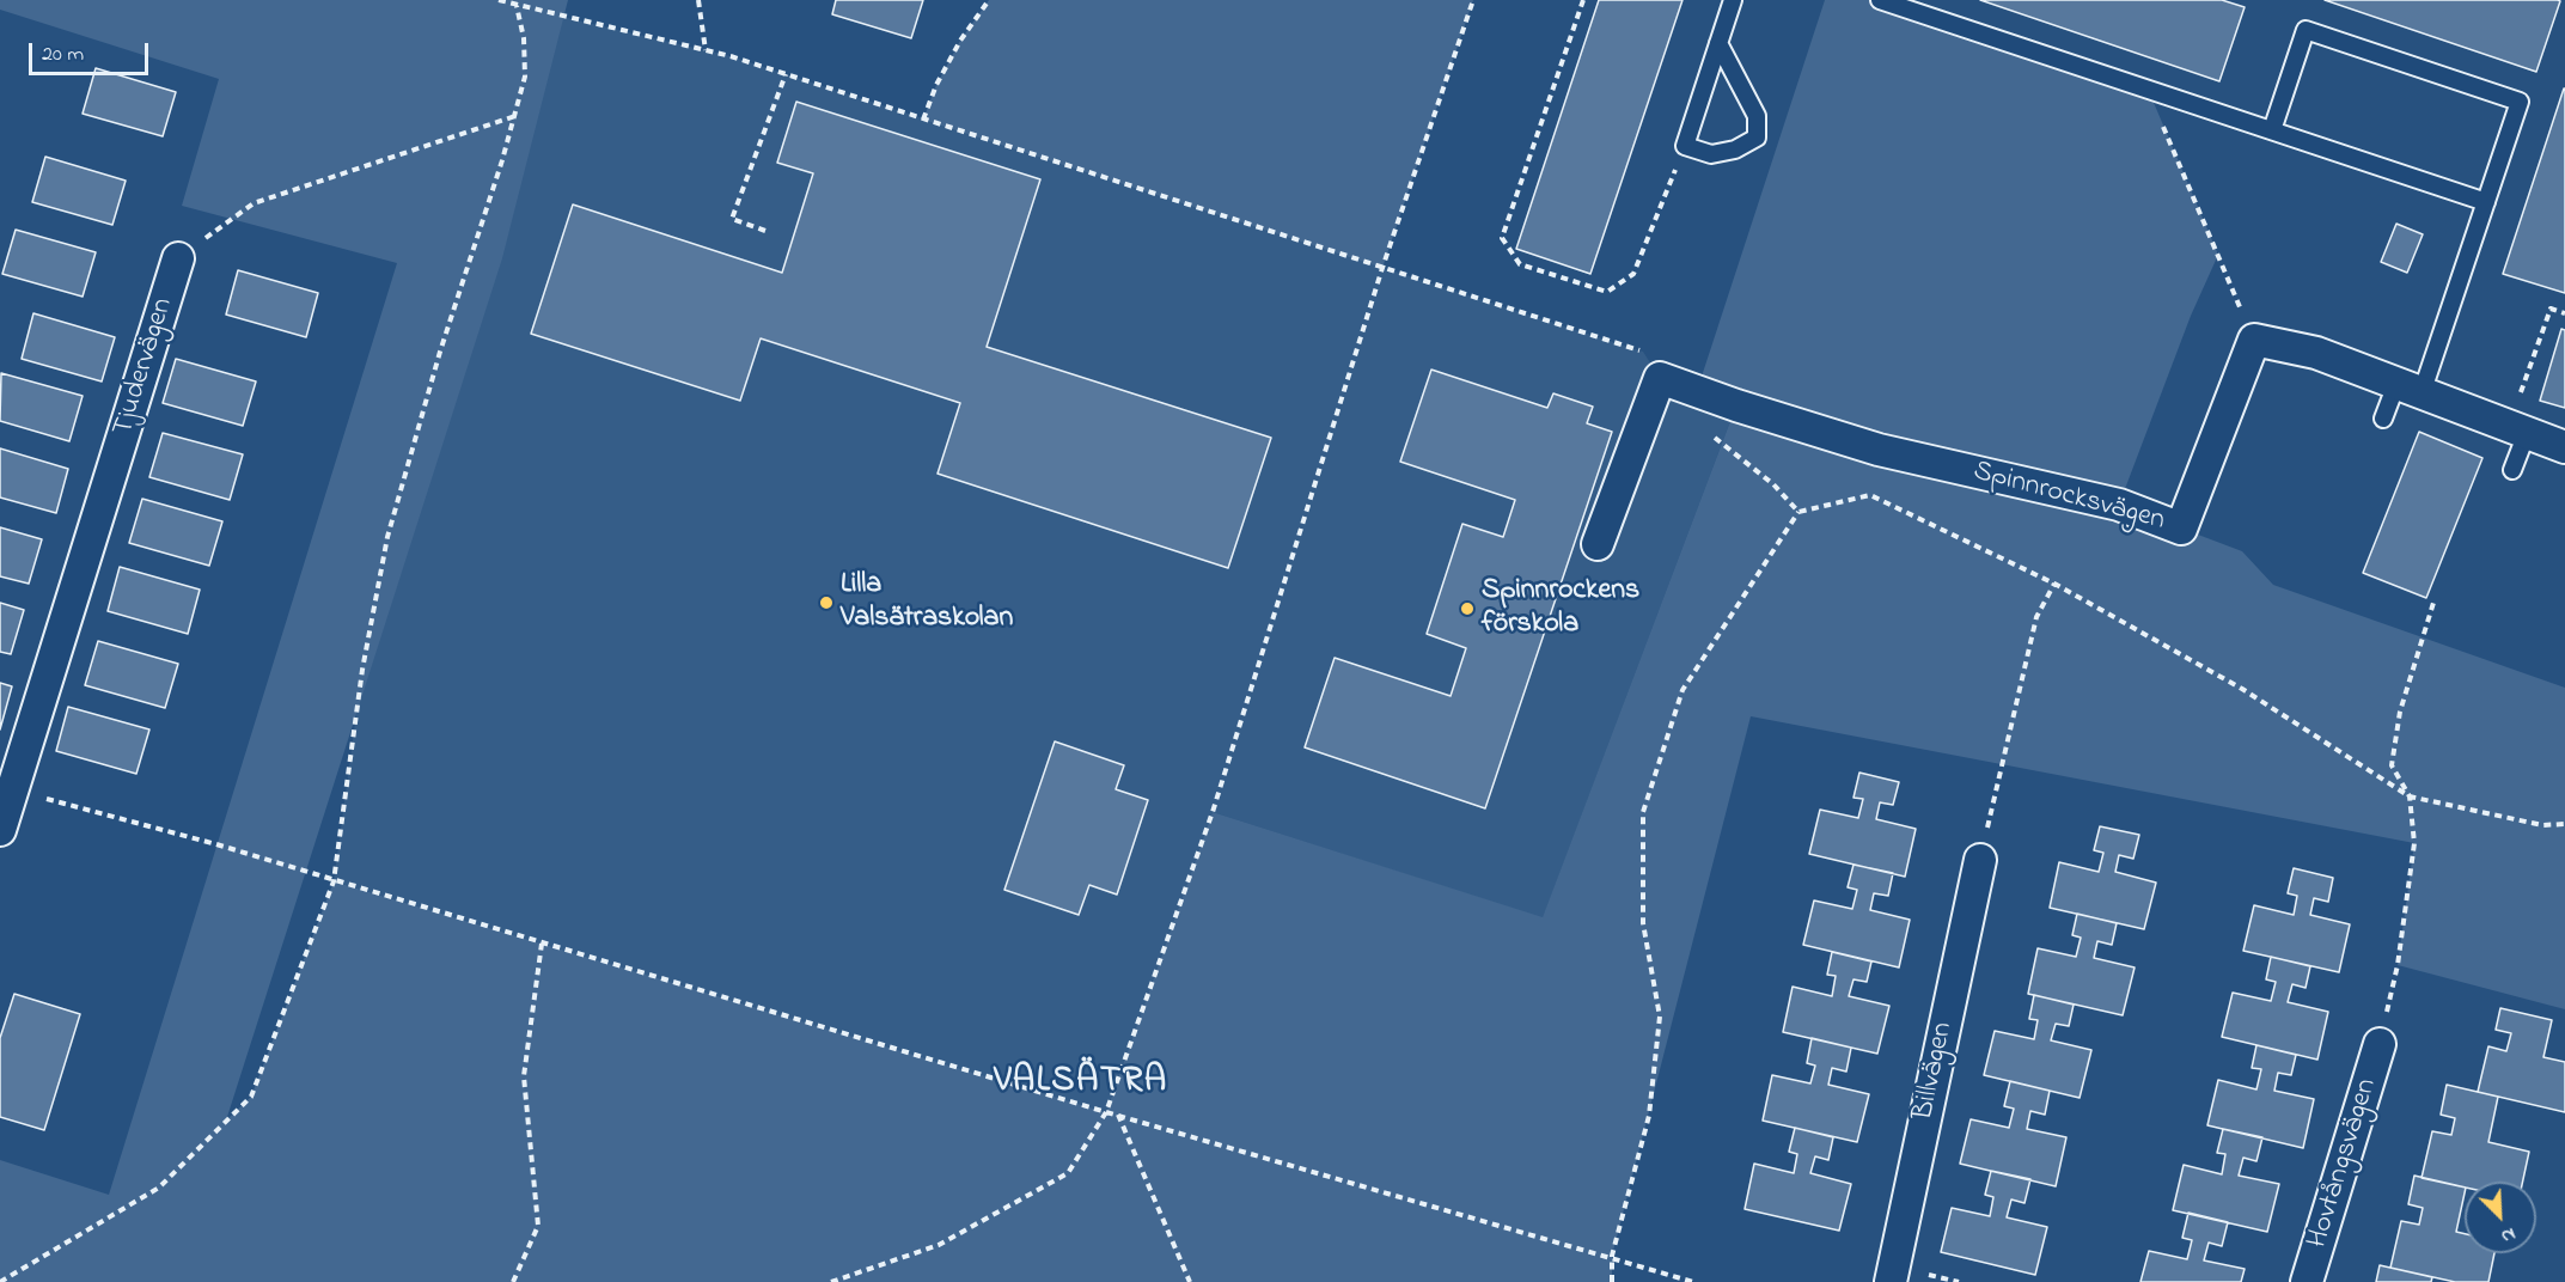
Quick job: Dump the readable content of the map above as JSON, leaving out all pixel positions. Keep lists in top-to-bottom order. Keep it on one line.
{"streets":{"street":["Tjudervägen","Spinnrocksvägen","Billvägen","Hovtångsvägen"]},"districts":["VALSÄTRA"],"places":["Lilla Valsätraskolan","Spinnrockens förskola"],"scale_bar":"20 m","north":"bottom right"}
